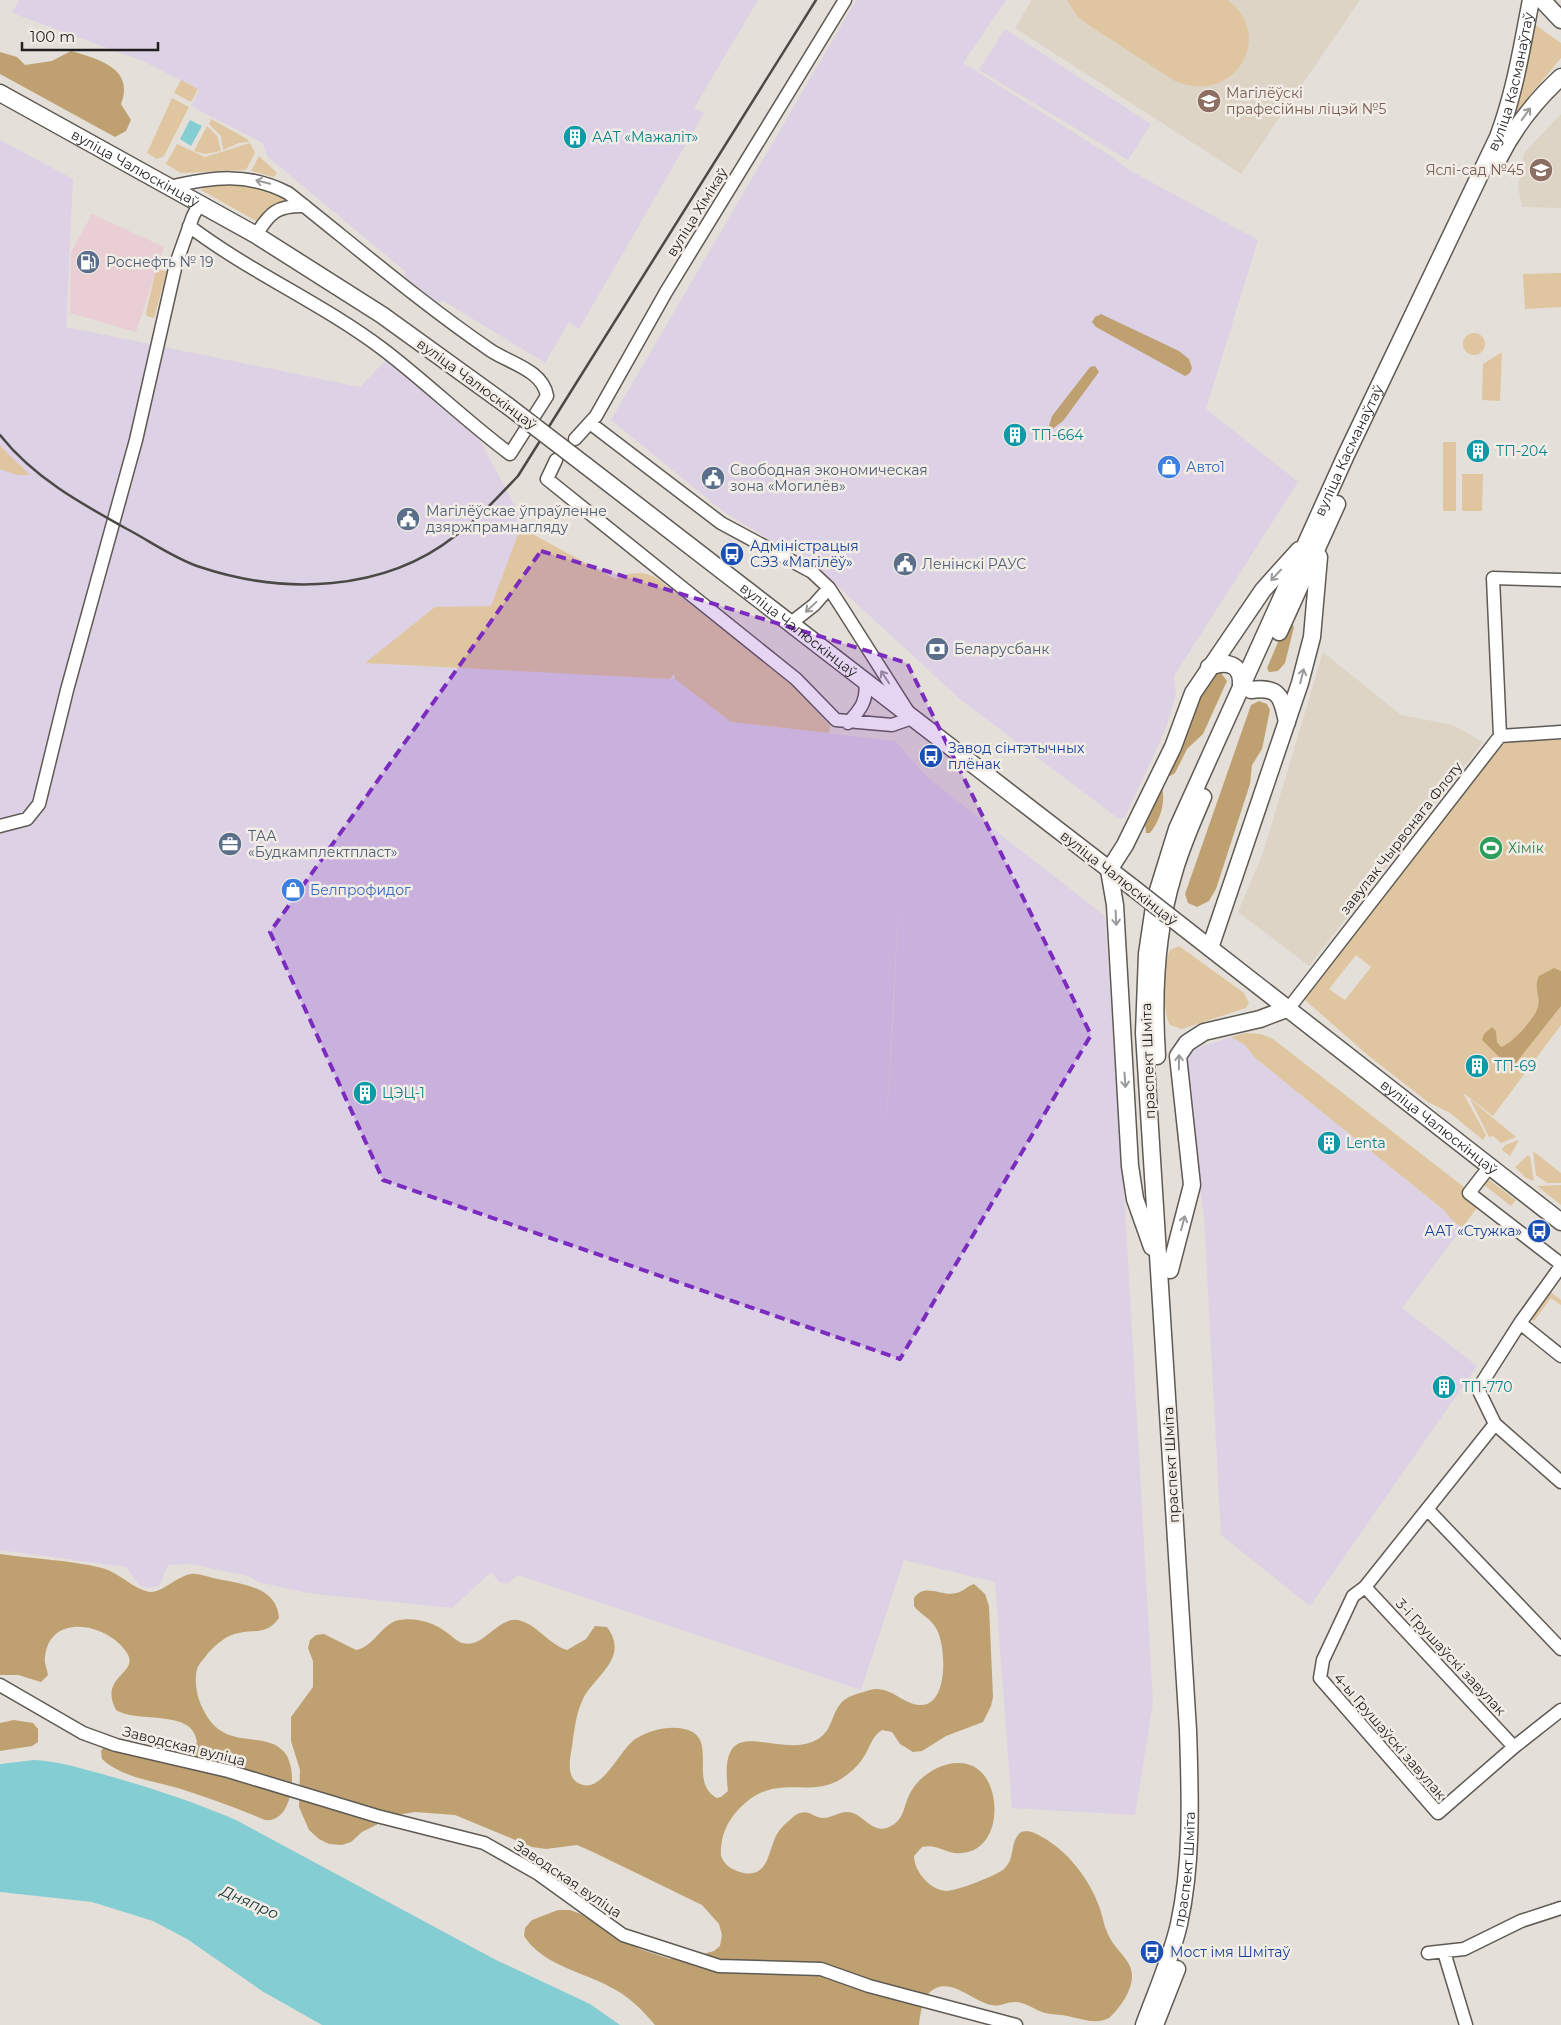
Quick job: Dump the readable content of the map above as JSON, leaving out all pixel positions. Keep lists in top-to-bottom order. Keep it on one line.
{"streets":{"main road":["вуліца Касманаўтаў","вуліца Чалюскінцаў","праспект Шміта"],"street":["вуліца Хімікаў","завулак Чырвонага Флоту","3-і Грушаўскі завулак","4-ы Грушаўскі завулак","Заводская вуліца"]},"crossings":[["вуліца Касманаўтаў","праспект Шміта"],["вуліца Чалюскінцаў","завулак Чырвонага Флоту"],["3-і Грушаўскі завулак","4-ы Грушаўскі завулак"]],"water":["Дняпро"],"places":{"school or university":["Магілёўскі прафесійны ліцэй №5","Яслі-сад №45"],"building":["ААТ «Мажаліт»","ТП-664","ТП-204","ТП-69","ЦЭЦ-1","Lenta","ТП-770"],"fuel station":["Роснефть № 19"],"shop":["Авто1","Белпрофидог"],"public building":["Свободная экономическая зона «Могилёв»","Магілёўскае ўпраўленне дзяржпрамнагляду","Ленінскі РАУС"],"bus stop":["Адміністрацыя СЭЗ «Магілёў»","Завод сінтэтычных плёнак","ААТ «Стужка»","Мост імя Шмітаў"],"bank":["Беларусбанк"],"office":["ТАА «Будкамплектпласт»"],"sports":["Хімік"]},"scale_bar":"100 m"}
